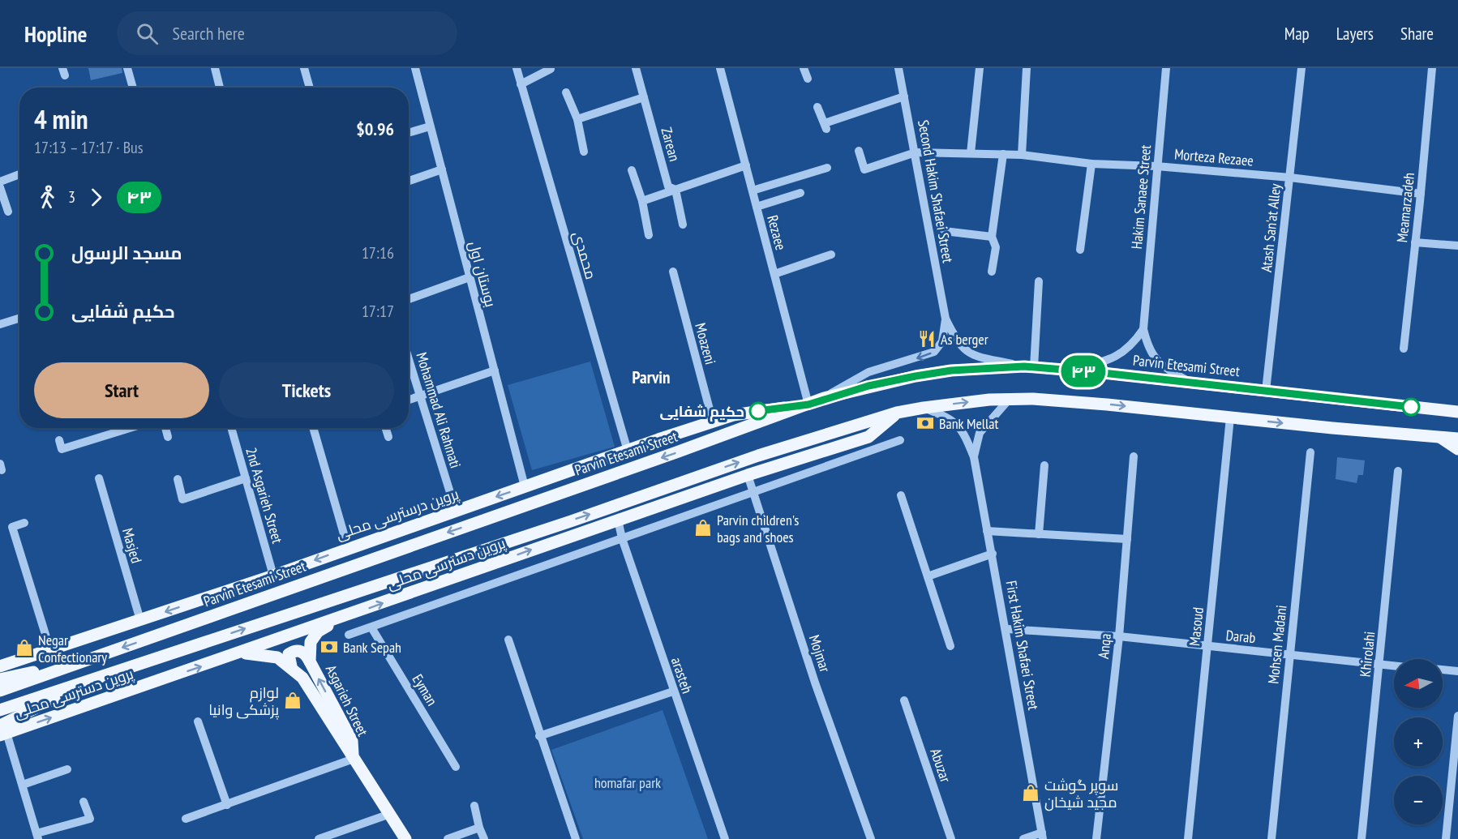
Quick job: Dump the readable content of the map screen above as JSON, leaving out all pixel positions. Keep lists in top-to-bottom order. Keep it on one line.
{"streets":{"main road":["Parvin Etesami Street","پروین درسترسی محلی","پروین دسترسی محلی","Asgarieh Street"],"street":["Zarean","Morteza Rezaee","Second Hakim Shafaei Street","Hakim Sanaee Street","Meamarzadeh","Atash San'at Alley","Rezaee","محمدی","بوستان اول","Moazeni","Mohammad Ali Rahmati","2nd Asgarieh Street","Masjed","Masoud","Darab","Mohsen Madani","First Hakim Shafaei Street","Anqa","Mojmar","Khirolahi","arasteh","Eyman","Abuzar"]},"crossings":[["Morteza Rezaee","Second Hakim Shafaei Street"],["Morteza Rezaee","Hakim Sanaee Street"],["Morteza Rezaee","Meamarzadeh"],["Morteza Rezaee","Atash San'at Alley"],["Atash San'at Alley","Parvin Etesami Street"],["Rezaee","Parvin Etesami Street"],["Rezaee","پروین درسترسی محلی"],["محمدی","پروین درسترسی محلی"],["بوستان اول","پروین درسترسی محلی"],["Moazeni","پروین درسترسی محلی"],["Parvin Etesami Street","پروین درسترسی محلی"],["Mohammad Ali Rahmati","پروین درسترسی محلی"],["2nd Asgarieh Street","پروین درسترسی محلی"],["پروین درسترسی محلی","Masjed"],["پروین دسترسی محلی","Mojmar"],["پروین دسترسی محلی","arasteh"],["پروین دسترسی محلی","Asgarieh Street"],["Masoud","Darab"],["Darab","Mohsen Madani"],["Darab","First Hakim Shafaei Street"],["Darab","Anqa"],["Darab","Khirolahi"]],"districts":["Parvin"],"parks":["homafar park"],"places":{"restaurant":["As berger"],"other":["حکیم شفایی"],"bank":["Bank Mellat","Bank Sepah"],"shop":["Parvin children's bags and shoes","Negar Confectionary","لوازم پزشکی وانیا","سوپر گوشت مجید شیخان"]},"lines":["bus line ۴۳"],"north":"left","page":{"header":"Hopline","search":"Search here","nav":["Map","Layers","Share"],"on_map":"۴۳","heading":["4 min","17:13 – 17:17 · Bus","$0.96"],"legs":["3","۴۳"],"list":[{"name":"مسجد الرسول","value":"17:16"},{"name":"حکیم شفایی","value":"17:17"}],"buttons":["Start","Tickets"],"map_buttons":["+","−"]}}
